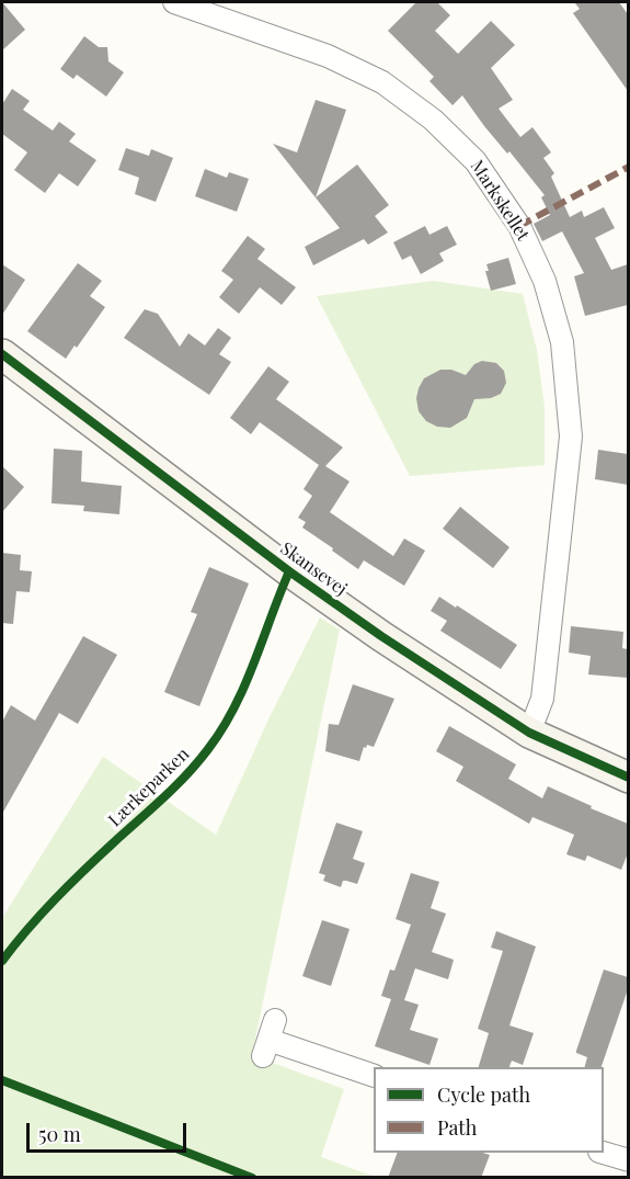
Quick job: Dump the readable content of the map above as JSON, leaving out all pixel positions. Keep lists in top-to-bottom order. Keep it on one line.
{"streets":{"street":["Markskellet","Skansevej"],"cycle path":["Lærkeparken"]},"crossings":[["Markskellet","Skansevej"]],"legend":["Cycle path","Path"],"scale_bar":"50 m"}
